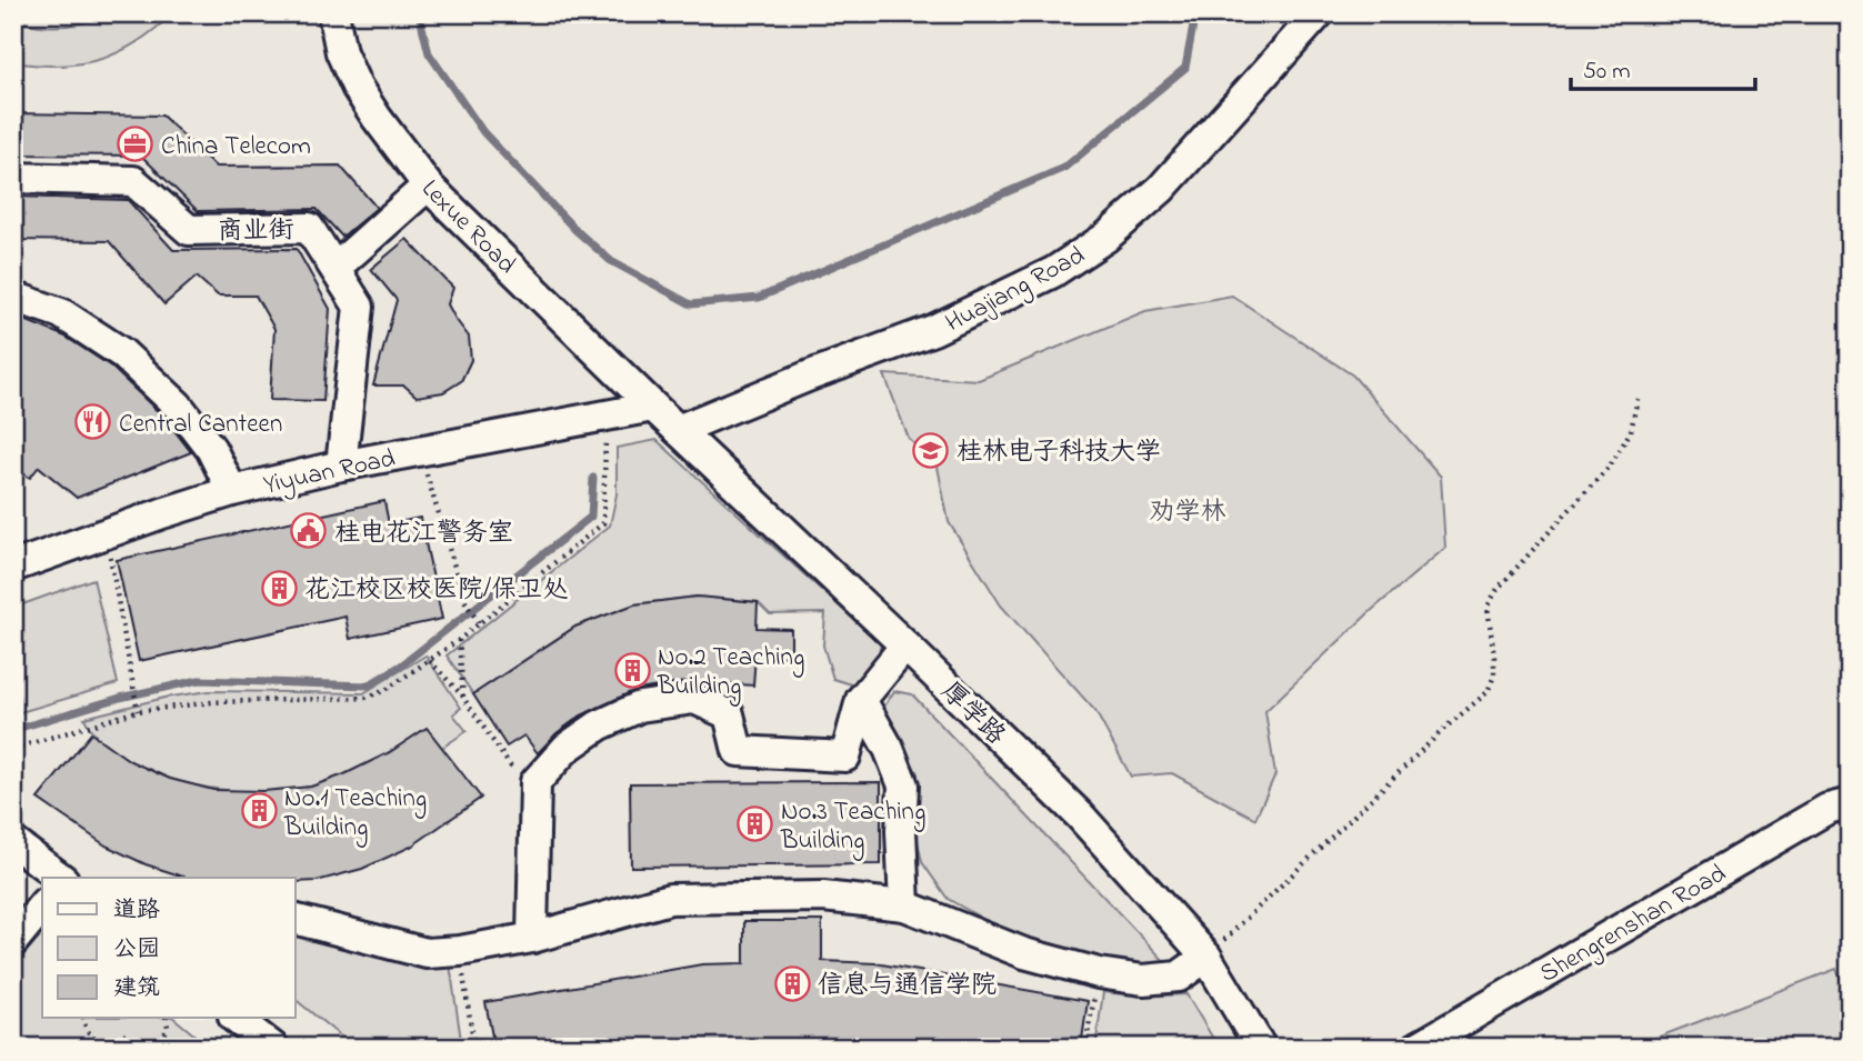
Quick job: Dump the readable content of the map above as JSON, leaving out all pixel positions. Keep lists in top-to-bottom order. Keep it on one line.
{"streets":{"street":["Lexue Road","商业街","Huajiang Road","Yiyuan Road","厚学路","Shengrenshan Road"]},"crossings":[["Lexue Road","Yiyuan Road"],["Lexue Road","厚学路"],["商业街","Yiyuan Road"],["Huajiang Road","厚学路"],["Yiyuan Road","厚学路"]],"parks":["劝学林"],"places":{"office":["China Telecom"],"restaurant":["Central Canteen"],"school or university":["桂林电子科技大学"],"public building":["桂电花江警务室"],"building":["花江校区校医院/保卫处","No.2 Teaching Building","No.1 Teaching Building","No.3 Teaching Building","信息与通信学院"]},"legend":["道路","公园","建筑"],"scale_bar":"50 m"}
